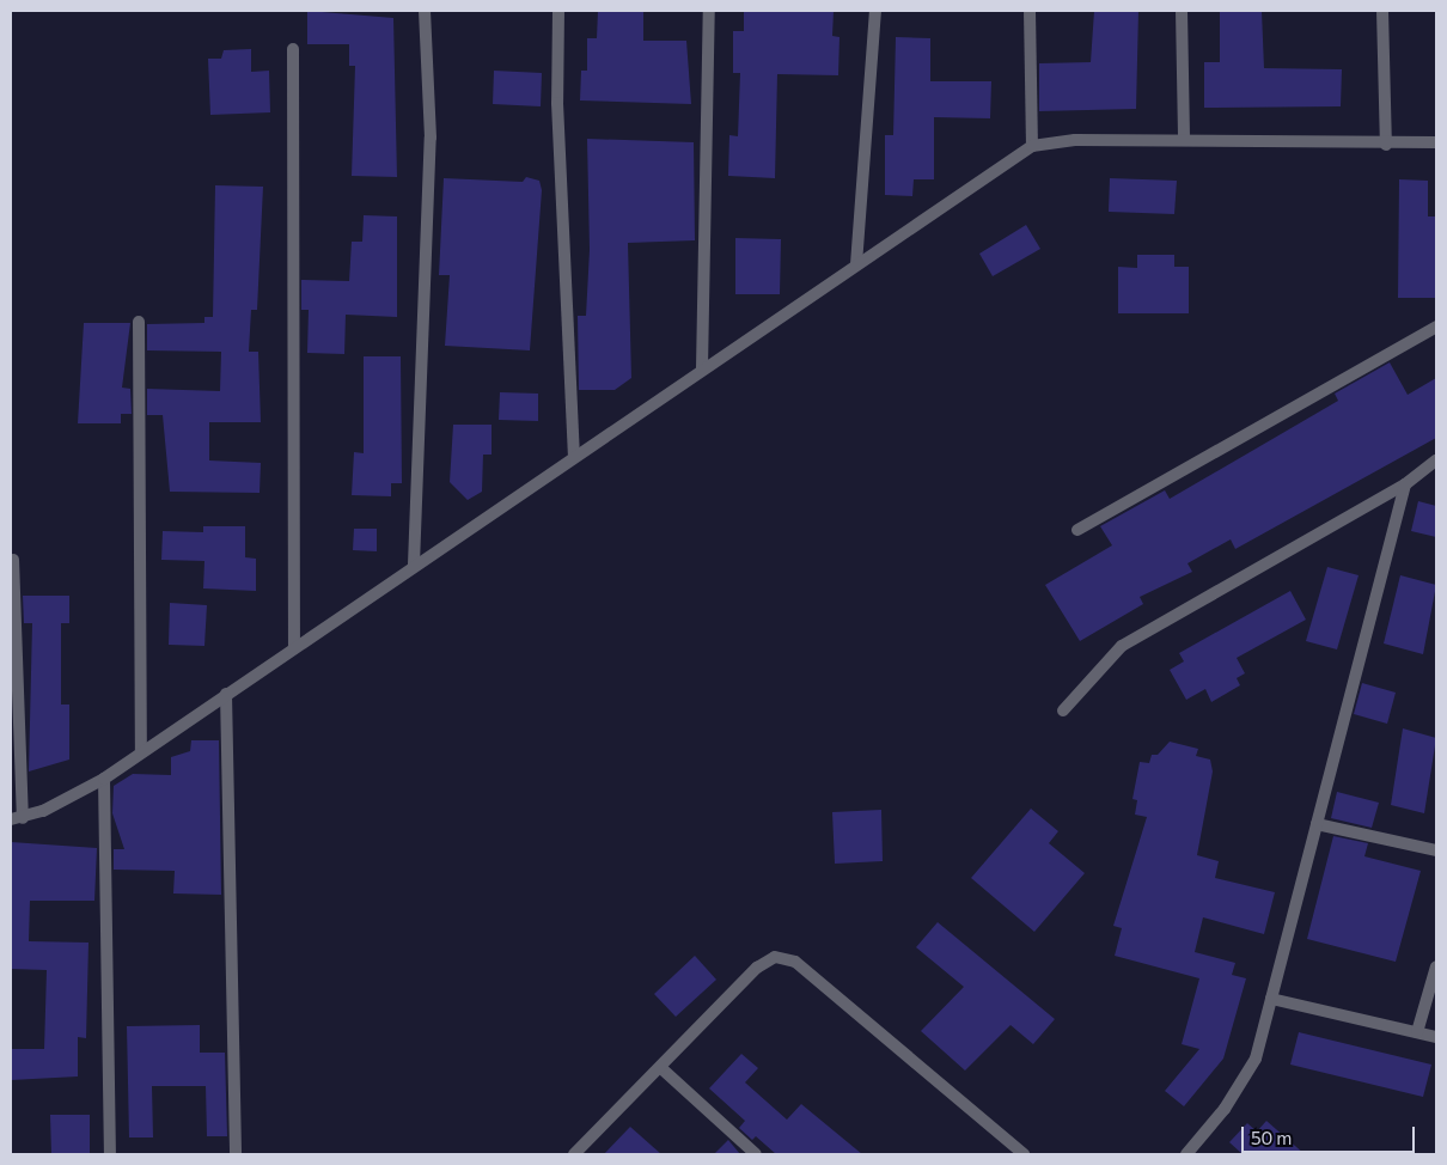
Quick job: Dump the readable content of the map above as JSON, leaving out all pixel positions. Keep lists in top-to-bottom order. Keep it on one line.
{"scale_bar":"50 m"}
